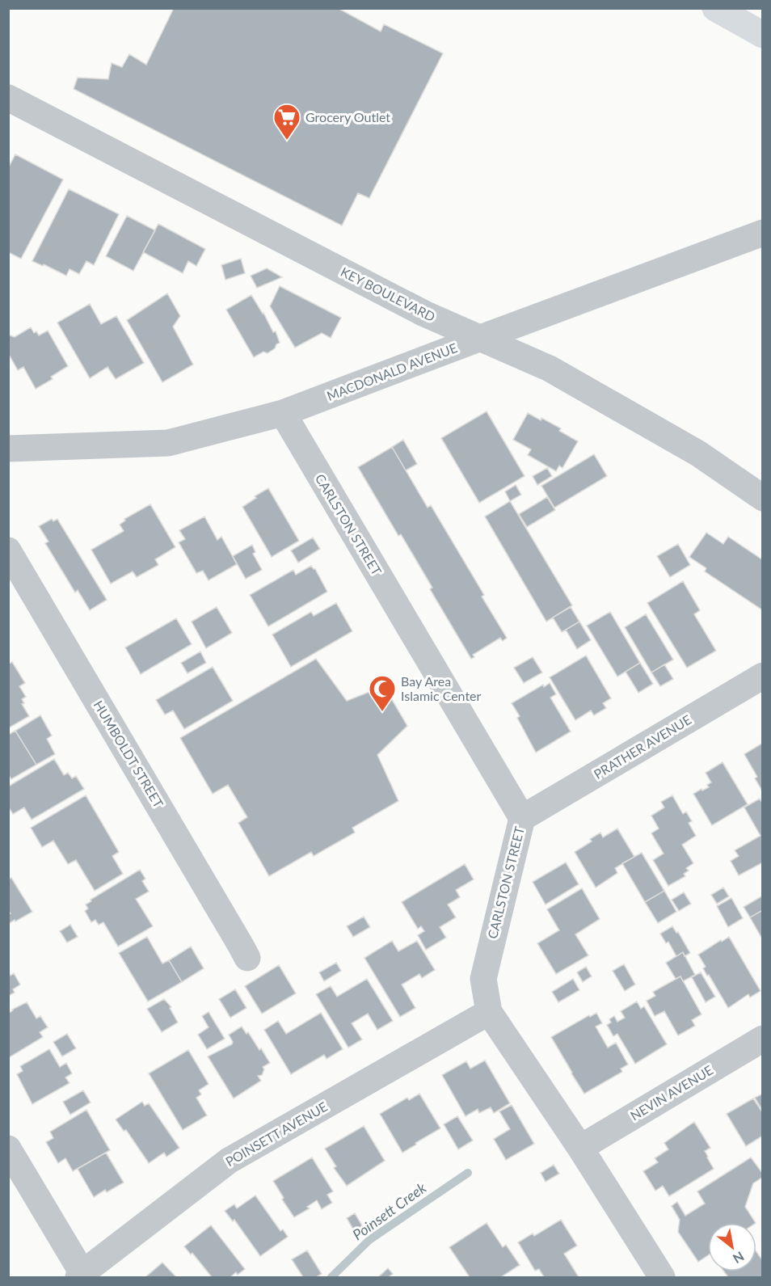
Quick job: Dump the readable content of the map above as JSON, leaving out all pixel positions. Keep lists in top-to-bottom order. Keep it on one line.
{"streets":{"street":["KEY BOULEVARD","MACDONALD AVENUE","CARLSTON STREET","PRATHER AVENUE","HUMBOLDT STREET","NEVIN AVENUE","POINSETT AVENUE"]},"crossings":[["KEY BOULEVARD","MACDONALD AVENUE"],["MACDONALD AVENUE","CARLSTON STREET"],["CARLSTON STREET","PRATHER AVENUE"],["CARLSTON STREET","NEVIN AVENUE"],["CARLSTON STREET","POINSETT AVENUE"]],"water":["Poinsett Creek"],"places":{"supermarket":["Grocery Outlet"],"mosque":["Bay Area Islamic Center"]},"north":"bottom right"}
